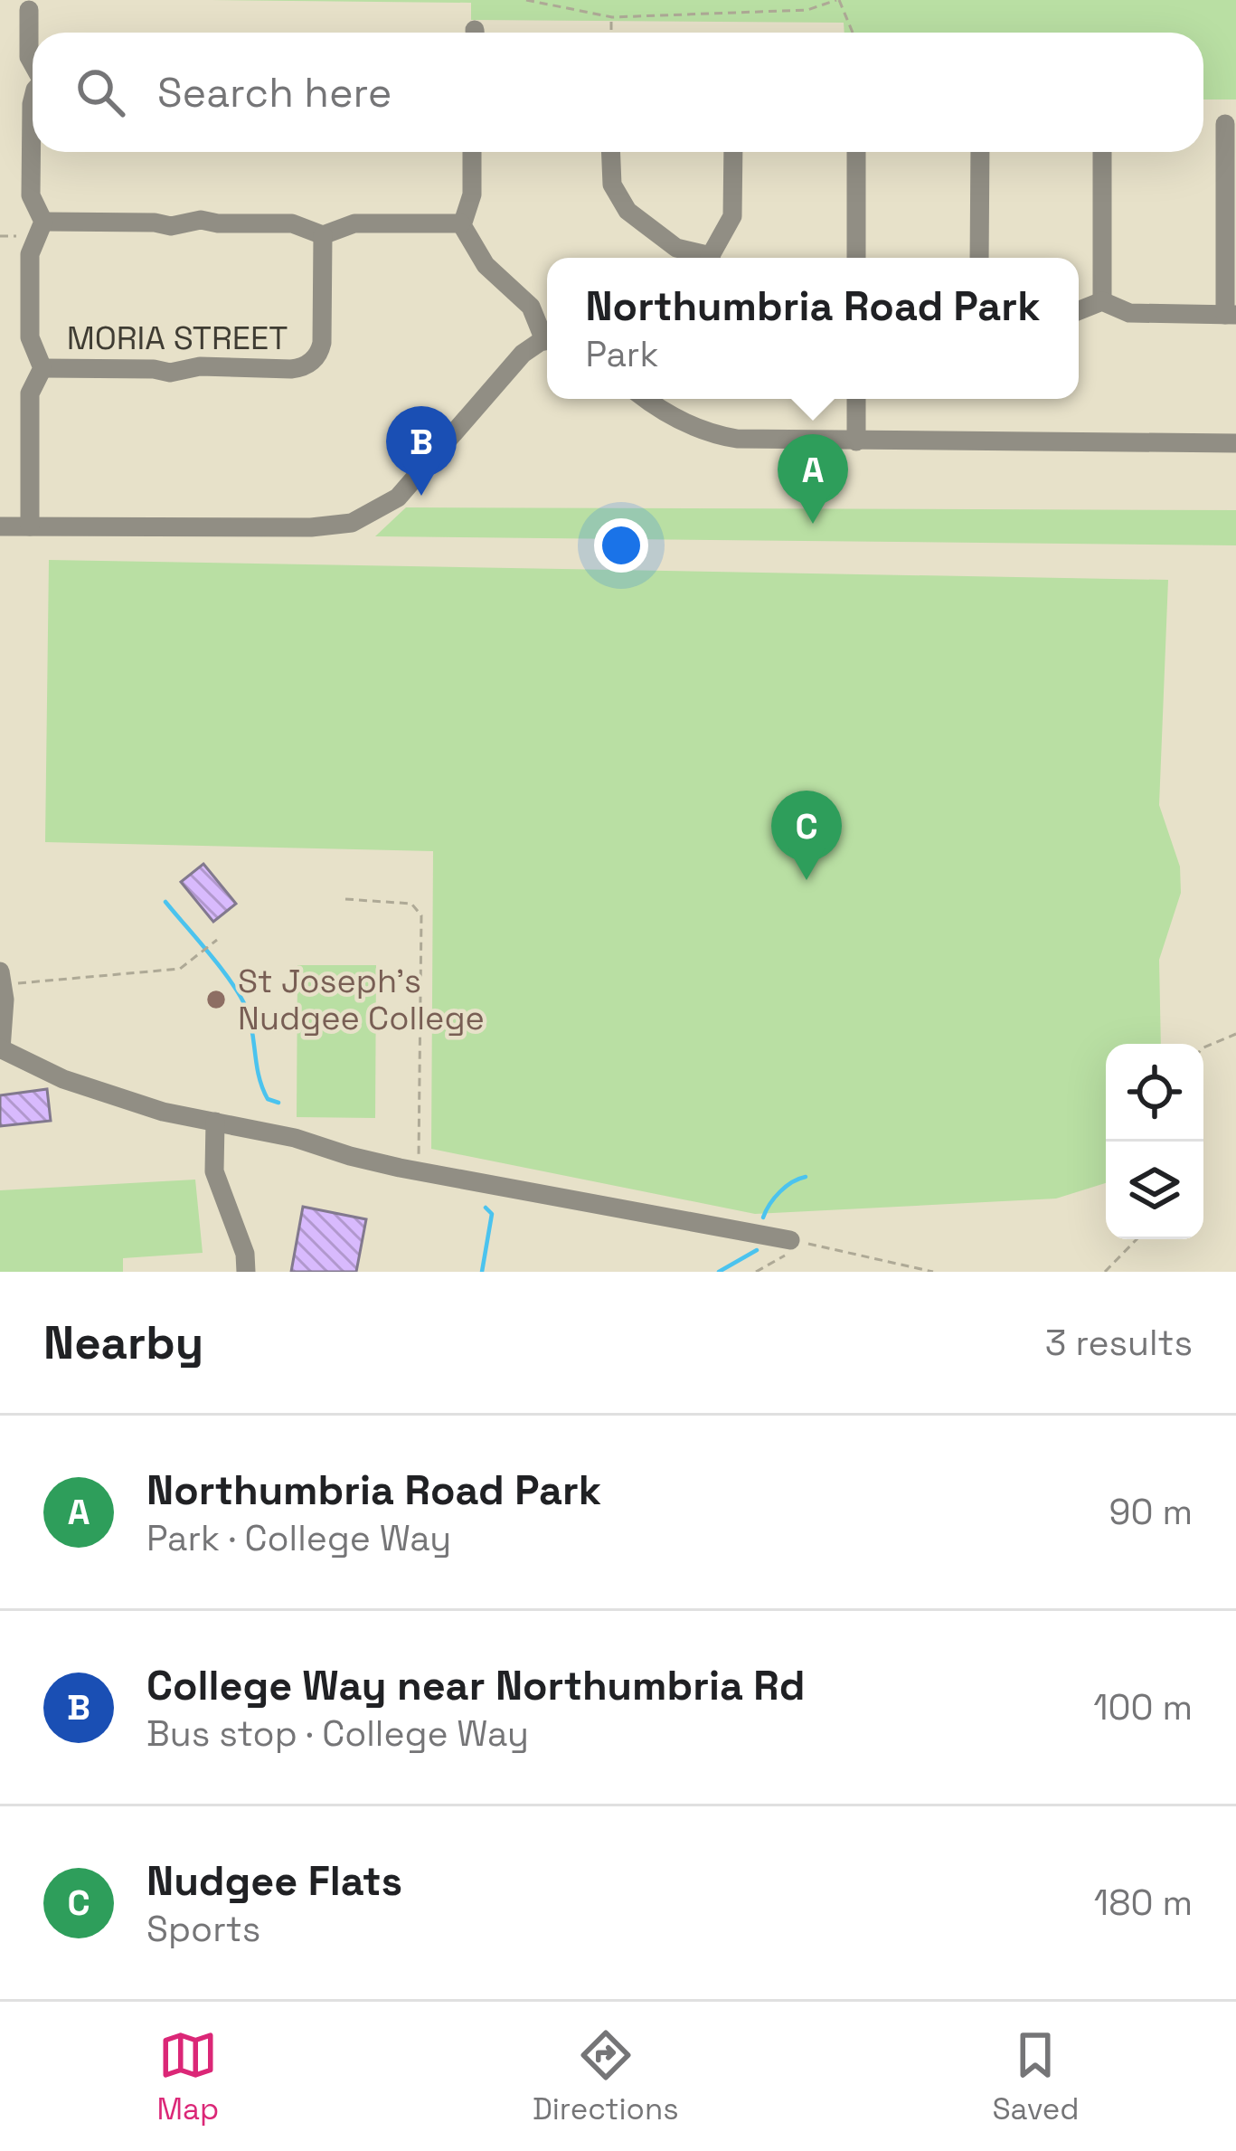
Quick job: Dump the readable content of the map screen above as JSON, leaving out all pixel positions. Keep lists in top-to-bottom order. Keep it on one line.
{"streets":{"street":["MORIA STREET"]},"places":["St Joseph's Nudgee College"],"page":{"search":"Search here","popup":["Northumbria Road Park","Park"],"pins":["B","A","C"],"heading":["Nearby","3 results"],"list":[{"mark":"A","name":"Northumbria Road Park","note":"Park · College Way","value":"90 m"},{"mark":"B","name":"College Way near Northumbria Rd","note":"Bus stop · College Way","value":"100 m"},{"mark":"C","name":"Nudgee Flats","note":"Sports","value":"180 m"}],"nav":["Map","Directions","Saved"]}}
